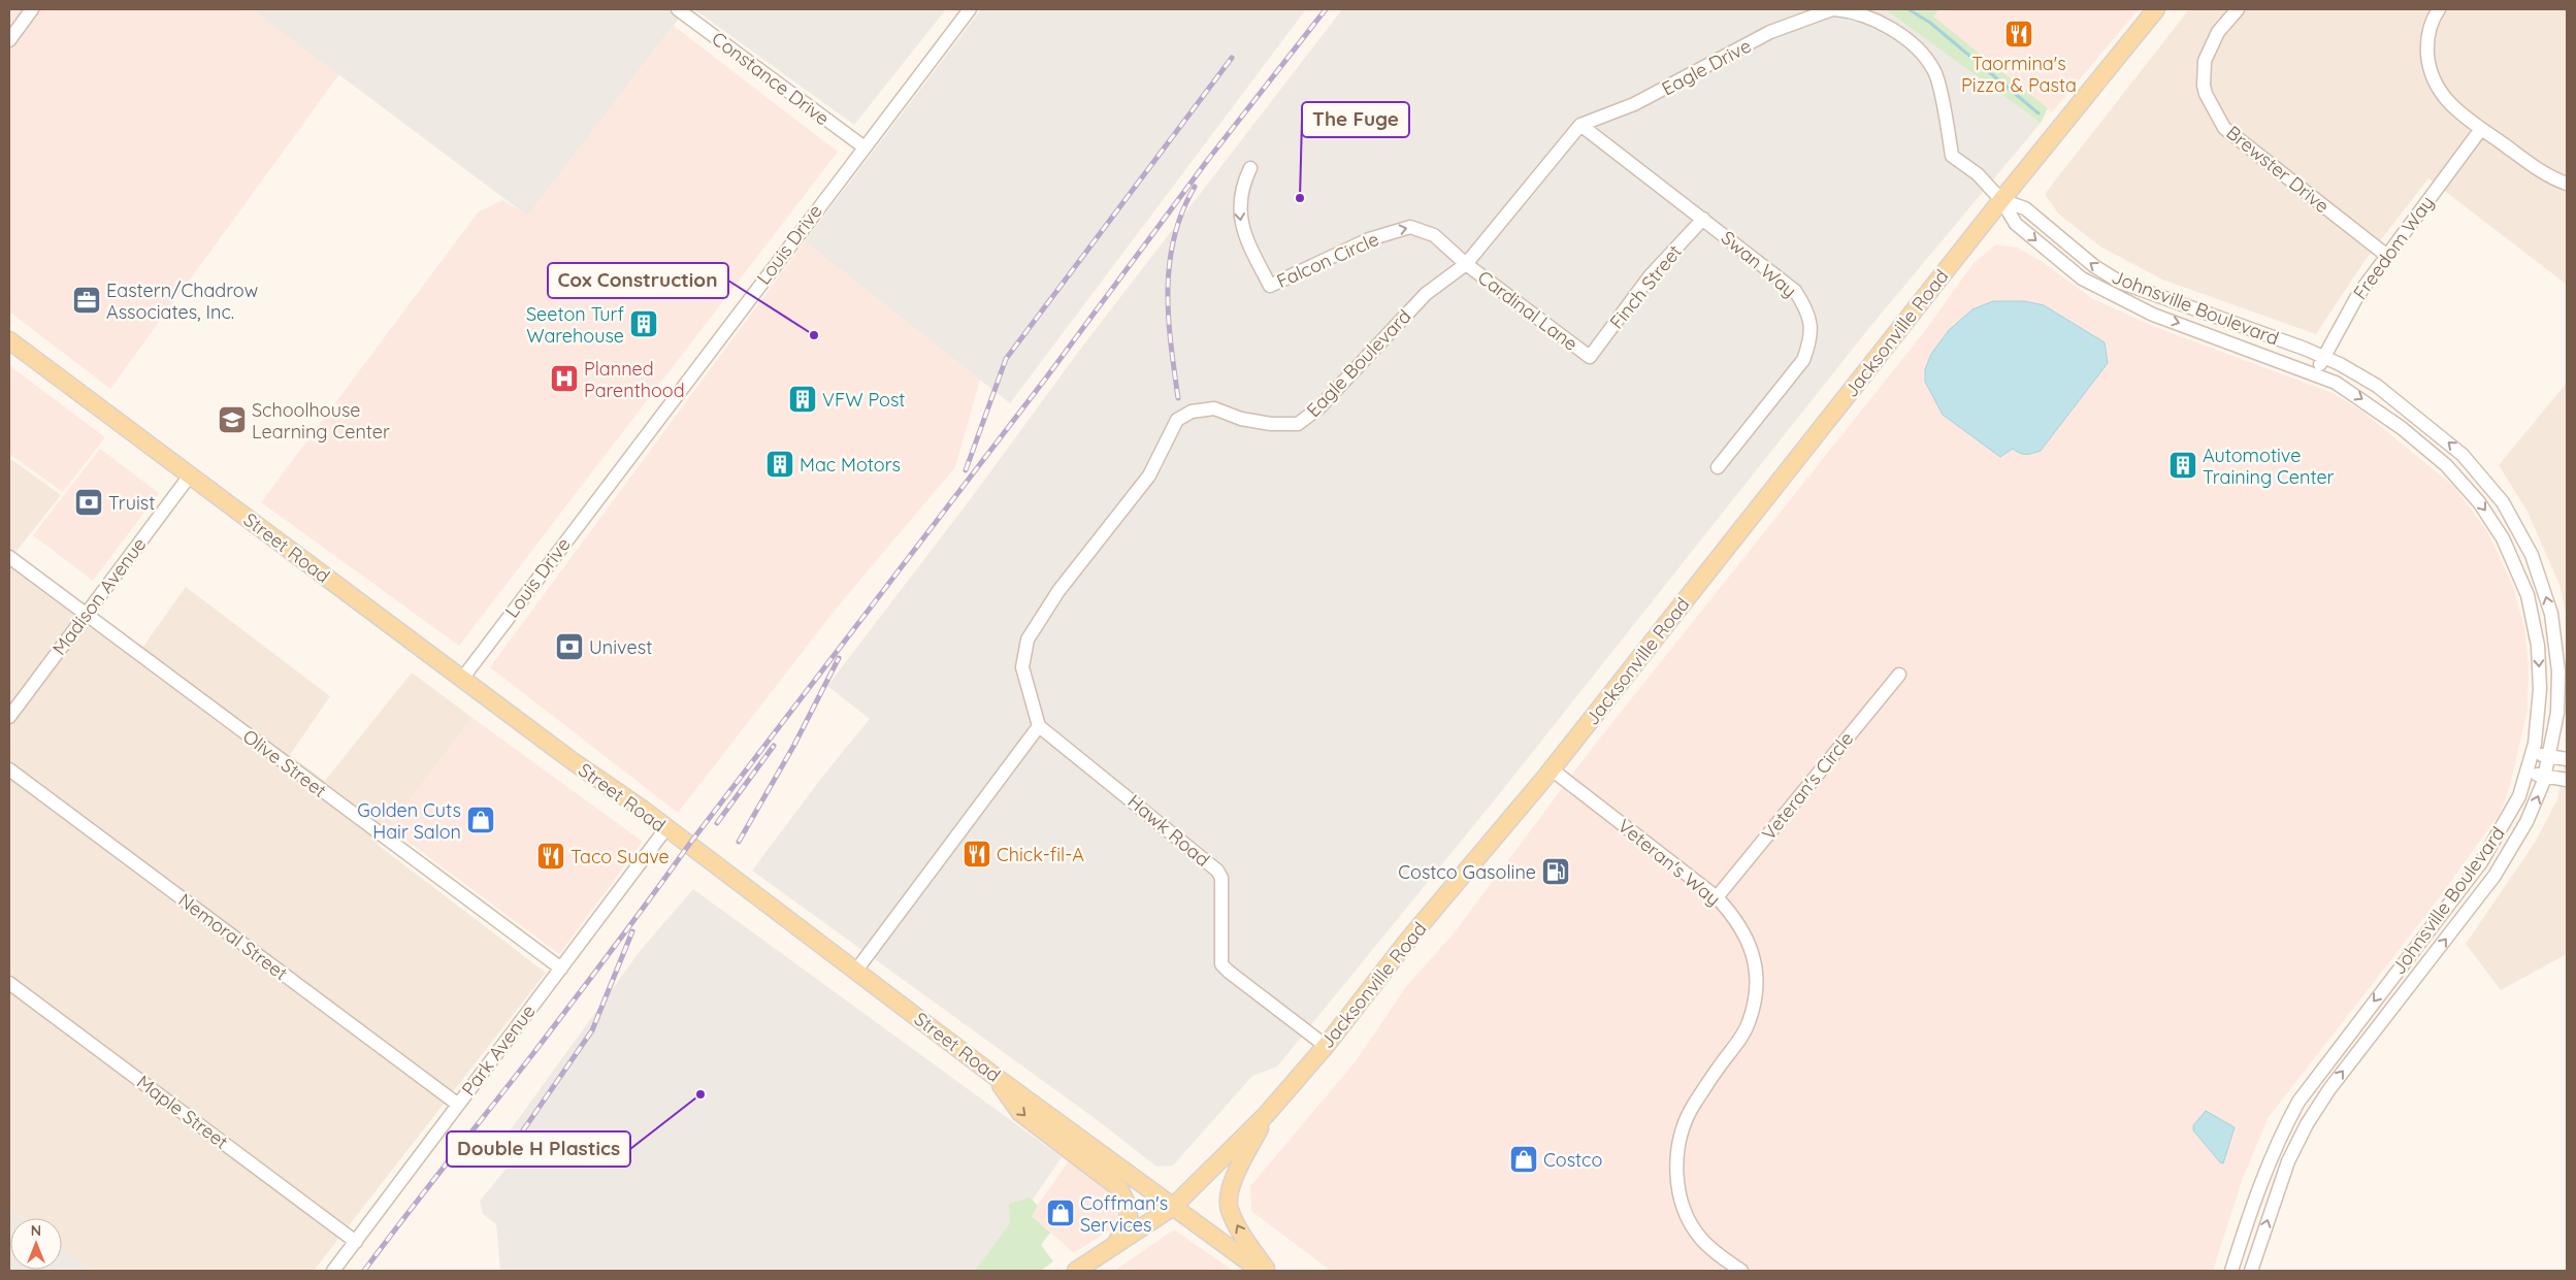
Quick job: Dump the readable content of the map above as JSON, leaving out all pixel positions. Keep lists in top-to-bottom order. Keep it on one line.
{"streets":{"main road":["Jacksonville Road","Street Road"],"street":["Eagle Drive","Constance Drive","Brewster Drive","Louis Drive","Freedom Way","Falcon Circle","Swan Way","Finch Street","Johnsville Boulevard","Cardinal Lane","Eagle Boulevard","Madison Avenue","Olive Street","Veteran's Circle","Hawk Road","Veteran's Way","Nemoral Street","Park Avenue","Maple Street"]},"crossings":[["Eagle Drive","Swan Way"],["Eagle Drive","Johnsville Boulevard"],["Eagle Drive","Jacksonville Road"],["Eagle Drive","Eagle Boulevard"],["Constance Drive","Louis Drive"],["Brewster Drive","Freedom Way"],["Louis Drive","Street Road"],["Freedom Way","Johnsville Boulevard"],["Falcon Circle","Cardinal Lane"],["Falcon Circle","Eagle Boulevard"],["Swan Way","Finch Street"],["Swan Way","Eagle Boulevard"],["Finch Street","Cardinal Lane"],["Johnsville Boulevard","Jacksonville Road"],["Cardinal Lane","Eagle Boulevard"],["Jacksonville Road","Street Road"],["Jacksonville Road","Hawk Road"],["Jacksonville Road","Veteran's Way"],["Eagle Boulevard","Hawk Road"],["Street Road","Madison Avenue"],["Street Road","Park Avenue"],["Madison Avenue","Olive Street"],["Olive Street","Park Avenue"],["Veteran's Circle","Veteran's Way"],["Nemoral Street","Park Avenue"],["Park Avenue","Maple Street"]],"places":{"restaurant":["Taormina's Pizza & Pasta","Chick-fil-A","Taco Suave"],"other":["The Fuge","Cox Construction","Double H Plastics"],"office":["Eastern/Chadrow Associates, Inc."],"building":["Seeton Turf Warehouse","VFW Post","Mac Motors","Automotive Training Center"],"hospital":["Planned Parenthood"],"school or university":["Schoolhouse Learning Center"],"bank":["Truist","Univest"],"shop":["Golden Cuts Hair Salon","Costco","Coffman's Services"],"fuel station":["Costco Gasoline"]},"north":"top"}
